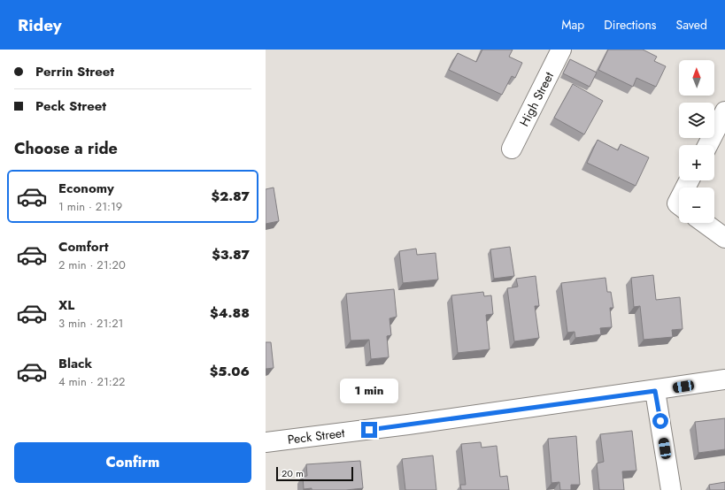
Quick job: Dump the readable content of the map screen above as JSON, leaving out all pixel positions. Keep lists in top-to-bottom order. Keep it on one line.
{"streets":{"street":["High Street","Peck Street"]},"scale_bar":"20 m","north":"top","page":{"header":"Ridey","nav":["Map","Directions","Saved"],"banner":["Perrin Street","Peck Street"],"map_buttons":["+","−"],"heading":"Choose a ride","list":[{"name":"Economy","note":"1 min · 21:19","value":"$2.87"},{"name":"Comfort","note":"2 min · 21:20","value":"$3.87"},{"name":"XL","note":"3 min · 21:21","value":"$4.88"},{"name":"Black","note":"4 min · 21:22","value":"$5.06"}],"bubble":"1 min","buttons":"Confirm","scale":"20 m"}}
